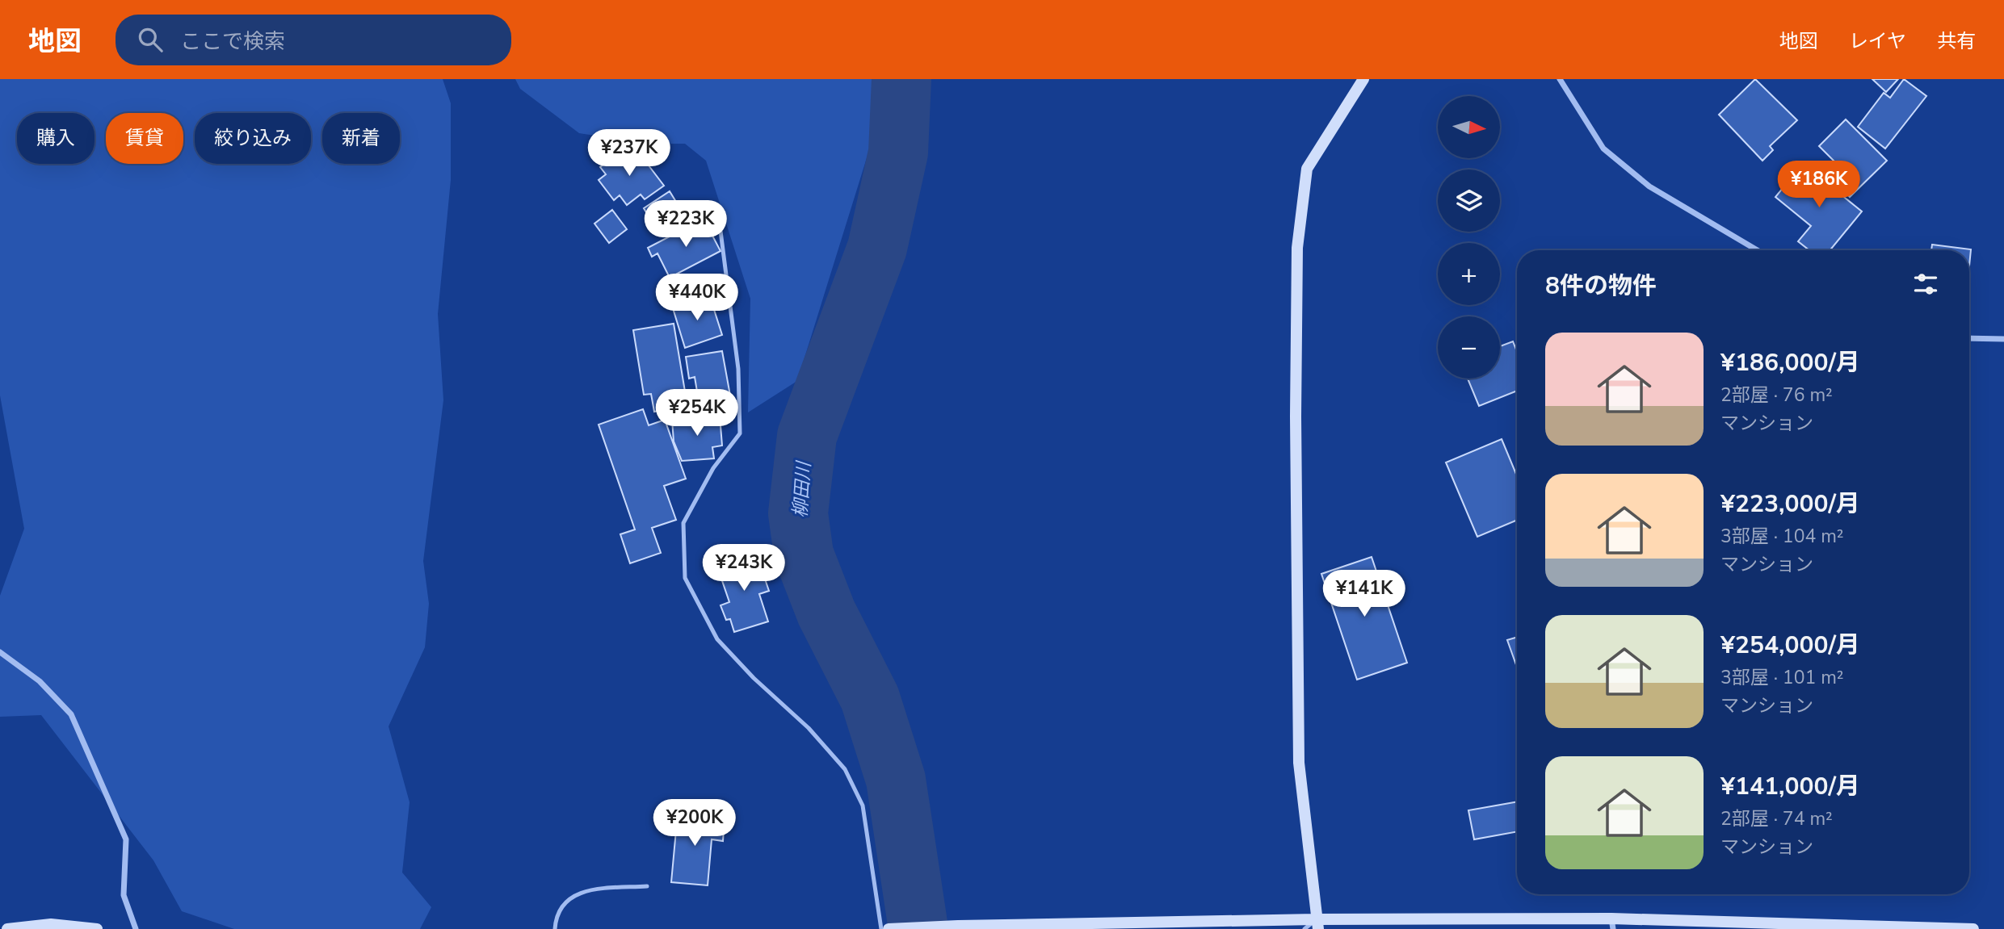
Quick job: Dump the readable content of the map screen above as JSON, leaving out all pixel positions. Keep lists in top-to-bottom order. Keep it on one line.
{"water":["柳田川"],"north":"right","page":{"header":"地図","search":"ここで検索","nav":["地図","レイヤ","共有"],"map_buttons":["+","−"],"chip":["購入","賃貸","絞り込み","新着"],"price":["¥237K","¥186K","¥223K","¥440K","¥254K","¥243K","¥141K","¥200K"],"heading":"8件の物件","list":[{"name":"¥186,000/月","note":"2部屋 · 76 m² · マンション"},{"name":"¥223,000/月","note":"3部屋 · 104 m² · マンション"},{"name":"¥254,000/月","note":"3部屋 · 101 m² · マンション"},{"name":"¥141,000/月","note":"2部屋 · 74 m² · マンション"}]}}
